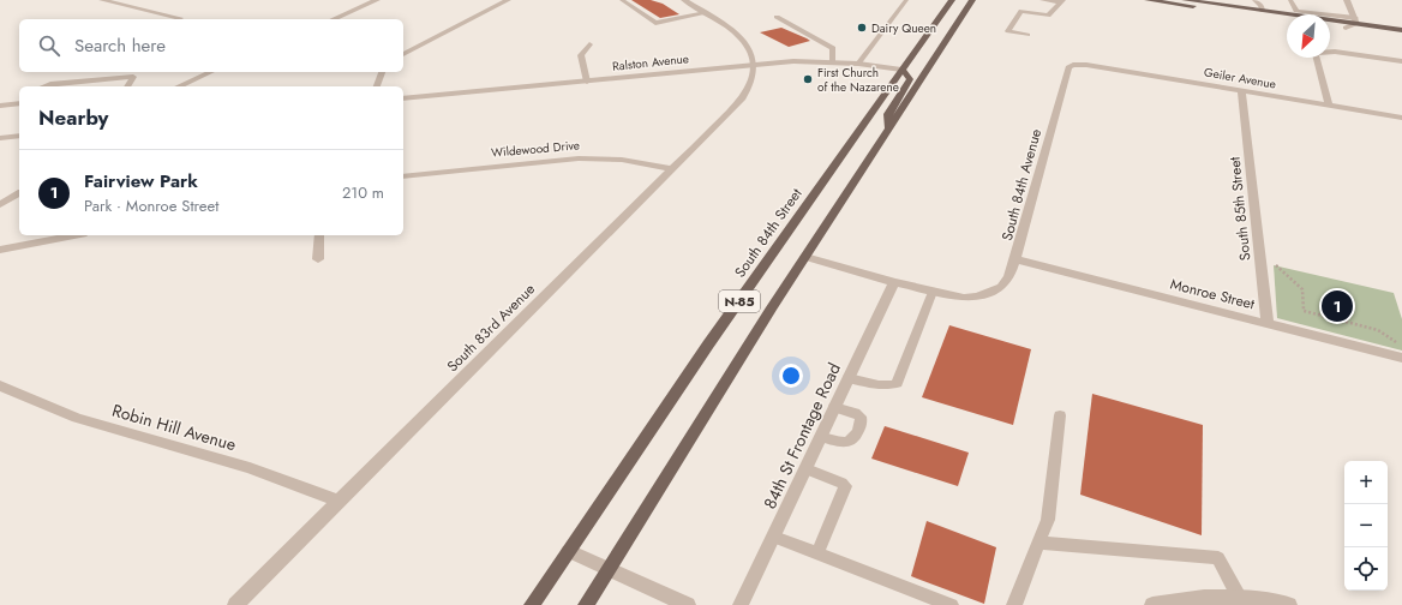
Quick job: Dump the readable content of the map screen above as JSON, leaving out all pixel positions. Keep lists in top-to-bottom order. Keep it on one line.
{"streets":{"main road":["South 84th Street","N-85"],"street":["Ralston Avenue","Geiler Avenue","Wildewood Drive","South 84th Avenue","South 85th Street","Monroe Street","South 83rd Avenue","Robin Hill Avenue","84th St Frontage Road"]},"crossings":[["Ralston Avenue","South 84th Street"],["Ralston Avenue","South 83rd Avenue"],["Geiler Avenue","South 84th Avenue"],["Geiler Avenue","South 85th Street"],["Wildewood Drive","South 83rd Avenue"],["South 84th Avenue","Monroe Street"],["South 85th Street","Monroe Street"],["South 83rd Avenue","Robin Hill Avenue"]],"places":["Dairy Queen","First Church of the Nazarene"],"north":"bottom left","page":{"search":"Search here","heading":"Nearby","list":[{"mark":"1","name":"Fairview Park","note":"Park · Monroe Street","value":"210 m"}],"pins":"1","map_buttons":["+","−"]}}
